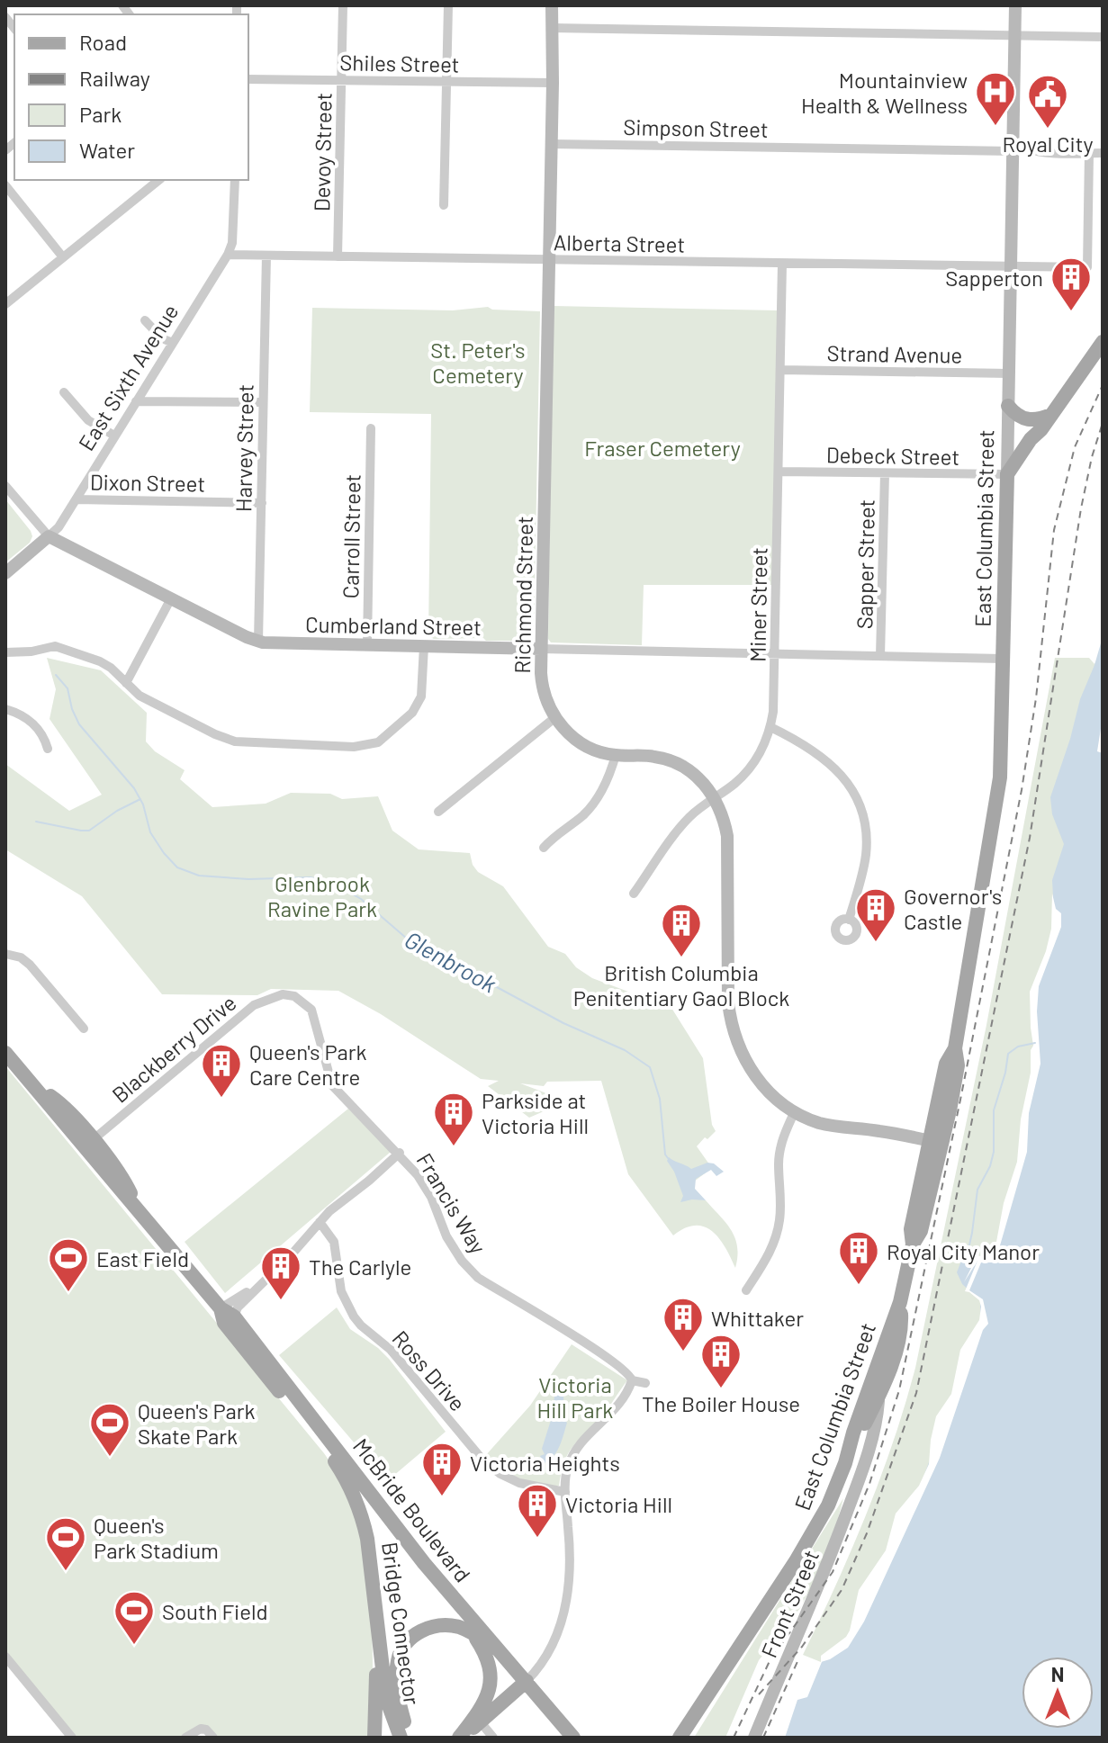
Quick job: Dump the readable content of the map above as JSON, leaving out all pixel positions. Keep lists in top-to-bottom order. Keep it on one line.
{"streets":{"main road":["East Columbia Street","McBride Boulevard","Bridge Connector"],"street":["Shiles Street","Simpson Street","Devoy Street","Alberta Street","Strand Avenue","East Sixth Avenue","Harvey Street","Debeck Street","Dixon Street","Carroll Street","Sapper Street","Richmond Street","Miner Street","Cumberland Street","Blackberry Drive","Francis Way","Ross Drive","Front Street"]},"crossings":[["Shiles Street","Devoy Street"],["Shiles Street","Richmond Street"],["Simpson Street","East Columbia Street"],["Simpson Street","Richmond Street"],["Devoy Street","Alberta Street"],["Alberta Street","East Sixth Avenue"],["Alberta Street","Harvey Street"],["Alberta Street","East Columbia Street"],["Alberta Street","Richmond Street"],["Alberta Street","Miner Street"],["Strand Avenue","East Columbia Street"],["Strand Avenue","Miner Street"],["East Sixth Avenue","Dixon Street"],["East Sixth Avenue","Cumberland Street"],["Harvey Street","Dixon Street"],["Harvey Street","Cumberland Street"],["Debeck Street","East Columbia Street"],["Debeck Street","Sapper Street"],["Debeck Street","Miner Street"],["East Columbia Street","Richmond Street"],["East Columbia Street","Cumberland Street"],["East Columbia Street","Front Street"],["Carroll Street","Cumberland Street"],["Sapper Street","Cumberland Street"],["Richmond Street","Miner Street"],["Richmond Street","Cumberland Street"],["Miner Street","Cumberland Street"],["Blackberry Drive","Francis Way"],["McBride Boulevard","Bridge Connector"]],"water":["Glenbrook"],"parks":["St. Peter's Cemetery","Fraser Cemetery","Glenbrook Ravine Park","Victoria Hill Park"],"places":{"hospital":["Mountainview Health & Wellness"],"public building":["Royal City"],"building":["Sapperton","Governor's Castle","British Columbia Penitentiary Gaol Block","Queen's Park Care Centre","Parkside at Victoria Hill","Royal City Manor","The Carlyle","Whittaker","The Boiler House","Victoria Heights","Victoria Hill"],"sports":["East Field","Queen's Park Skate Park","Queen's Park Stadium","South Field"]},"legend":["Road","Railway","Park","Water"],"north":"top"}
